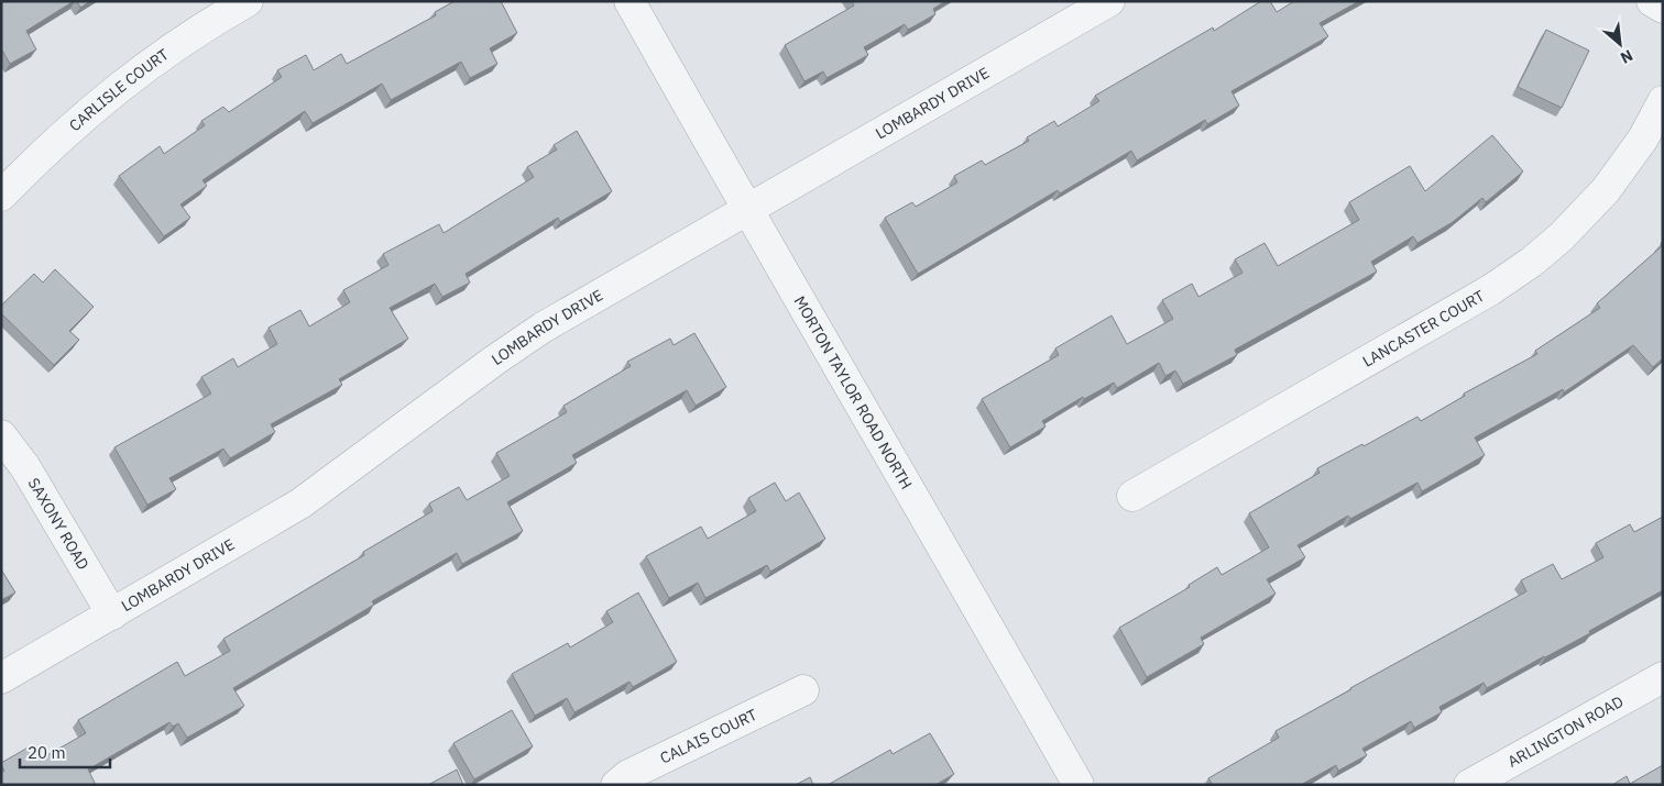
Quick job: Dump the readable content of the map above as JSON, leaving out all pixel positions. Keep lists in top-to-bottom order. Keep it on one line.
{"streets":{"street":["CARLISLE COURT","LOMBARDY DRIVE","LANCASTER COURT","MORTON TAYLOR ROAD NORTH","SAXONY ROAD","ARLINGTON ROAD","CALAIS COURT"]},"crossings":[["LOMBARDY DRIVE","MORTON TAYLOR ROAD NORTH"],["LOMBARDY DRIVE","SAXONY ROAD"]],"scale_bar":"20 m","north":"bottom right"}
